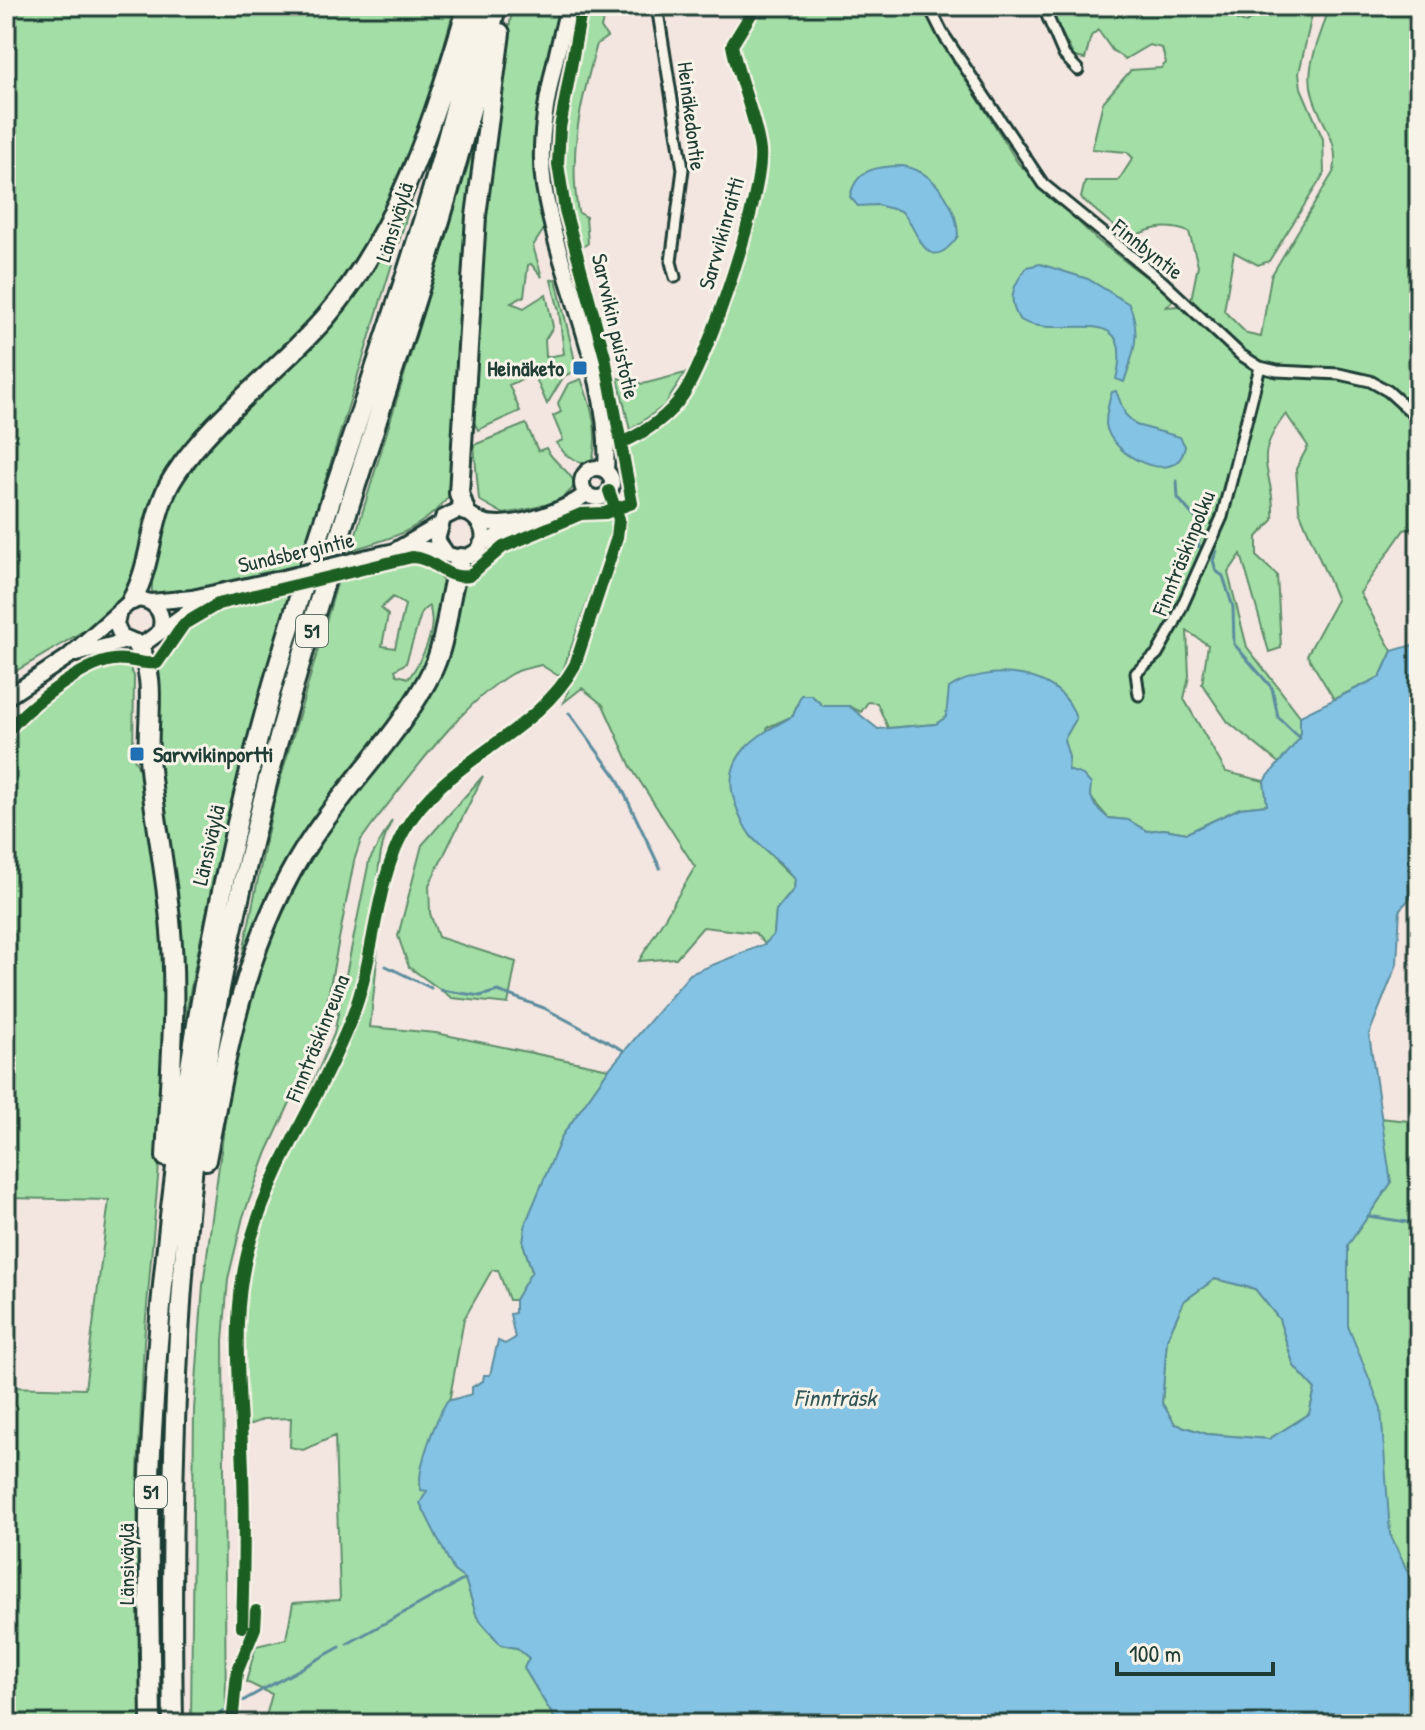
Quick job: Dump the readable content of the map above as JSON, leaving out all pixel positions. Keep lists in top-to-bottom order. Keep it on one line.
{"streets":{"highway":["Länsiväylä","51"],"main road":["Sarvvikin puistotie","Sundsbergintie"],"street":["Heinäkedontie","Finnbyntie","Finnträskinpolku","Finnträskinreuna"],"cycle path":["Sarvvikinraitti"]},"crossings":[["Finnbyntie","Finnträskinpolku"],["Sarvvikin puistotie","Finnträskinreuna"]],"water":["Finnträsk"],"places":{"transit":["Heinäketo","Sarvvikinportti"]},"scale_bar":"100 m"}
